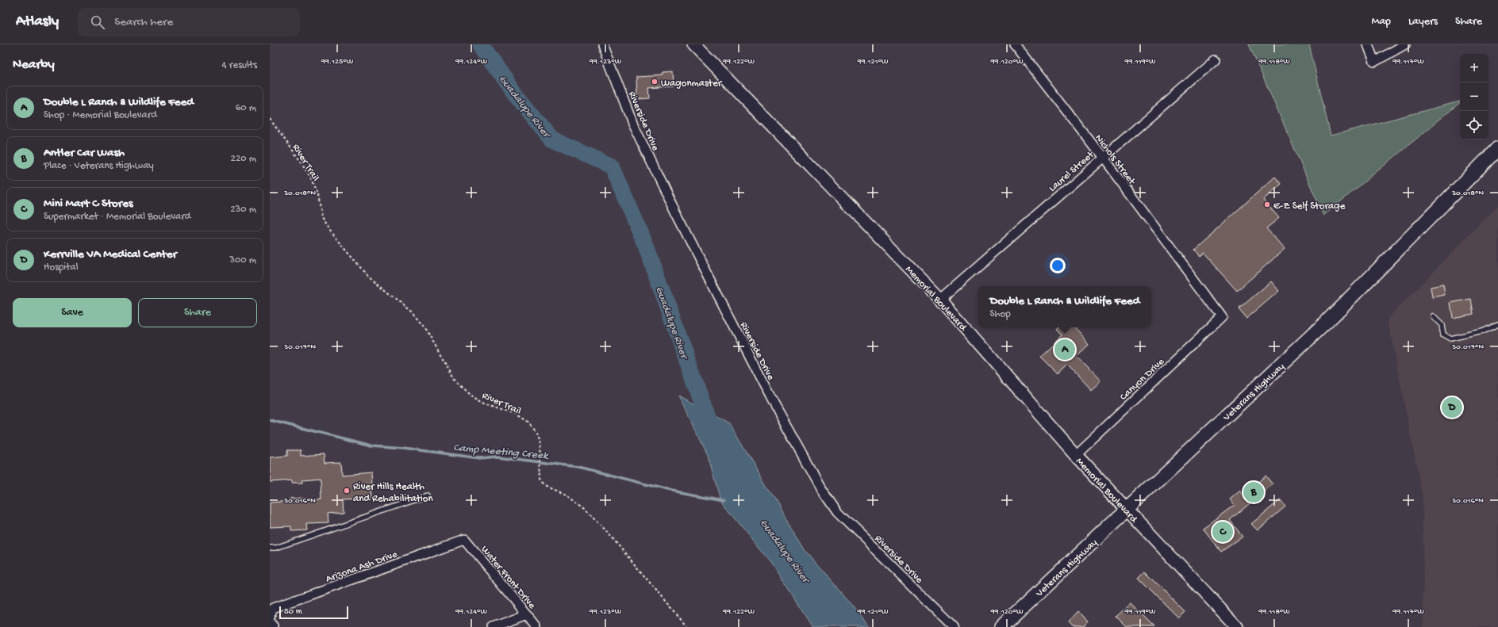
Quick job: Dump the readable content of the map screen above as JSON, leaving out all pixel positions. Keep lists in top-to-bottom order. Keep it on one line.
{"streets":{"main road":["Memorial Boulevard","Veterans Highway"],"street":["Riverside Drive","Nichols Street","Laurel Street","Canyon Drive","Arizona Ash Drive","Water Front Drive"],"path":["River Trail"]},"crossings":[["Nichols Street","Laurel Street"],["Nichols Street","Canyon Drive"],["Laurel Street","Memorial Boulevard"],["Memorial Boulevard","Canyon Drive"],["Memorial Boulevard","Veterans Highway"],["Arizona Ash Drive","Water Front Drive"]],"water":["Guadalupe River","Camp Meeting Creek"],"places":["Wagonmaster","E-Z Self Storage","River Hills Health and Rehabilitation"],"scale_bar":"50 m","page":{"header":"Atlasly","search":"Search here","nav":["Map","Layers","Share"],"heading":["Nearby","4 results"],"map_buttons":["+","−"],"list":[{"mark":"A","name":"Double L Ranch & Wildlife Feed","note":"Shop · Memorial Boulevard","value":"60 m"},{"mark":"B","name":"Antler Car Wash","note":"Place · Veterans Highway","value":"220 m"},{"mark":"C","name":"Mini Mart C Stores","note":"Supermarket · Memorial Boulevard","value":"230 m"},{"mark":"D","name":"Kerrville VA Medical Center","note":"Hospital","value":"300 m"}],"popup":["Double L Ranch & Wildlife Feed","Shop"],"buttons":["Save","Share"],"pins":["A","D","B","C"],"scale":"50 m"},"coordinates":["99.125°W","99.124°W","99.123°W","99.122°W","99.121°W","99.120°W","99.119°W","99.118°W","99.117°W","30.018°N","30.017°N","30.016°N"]}
